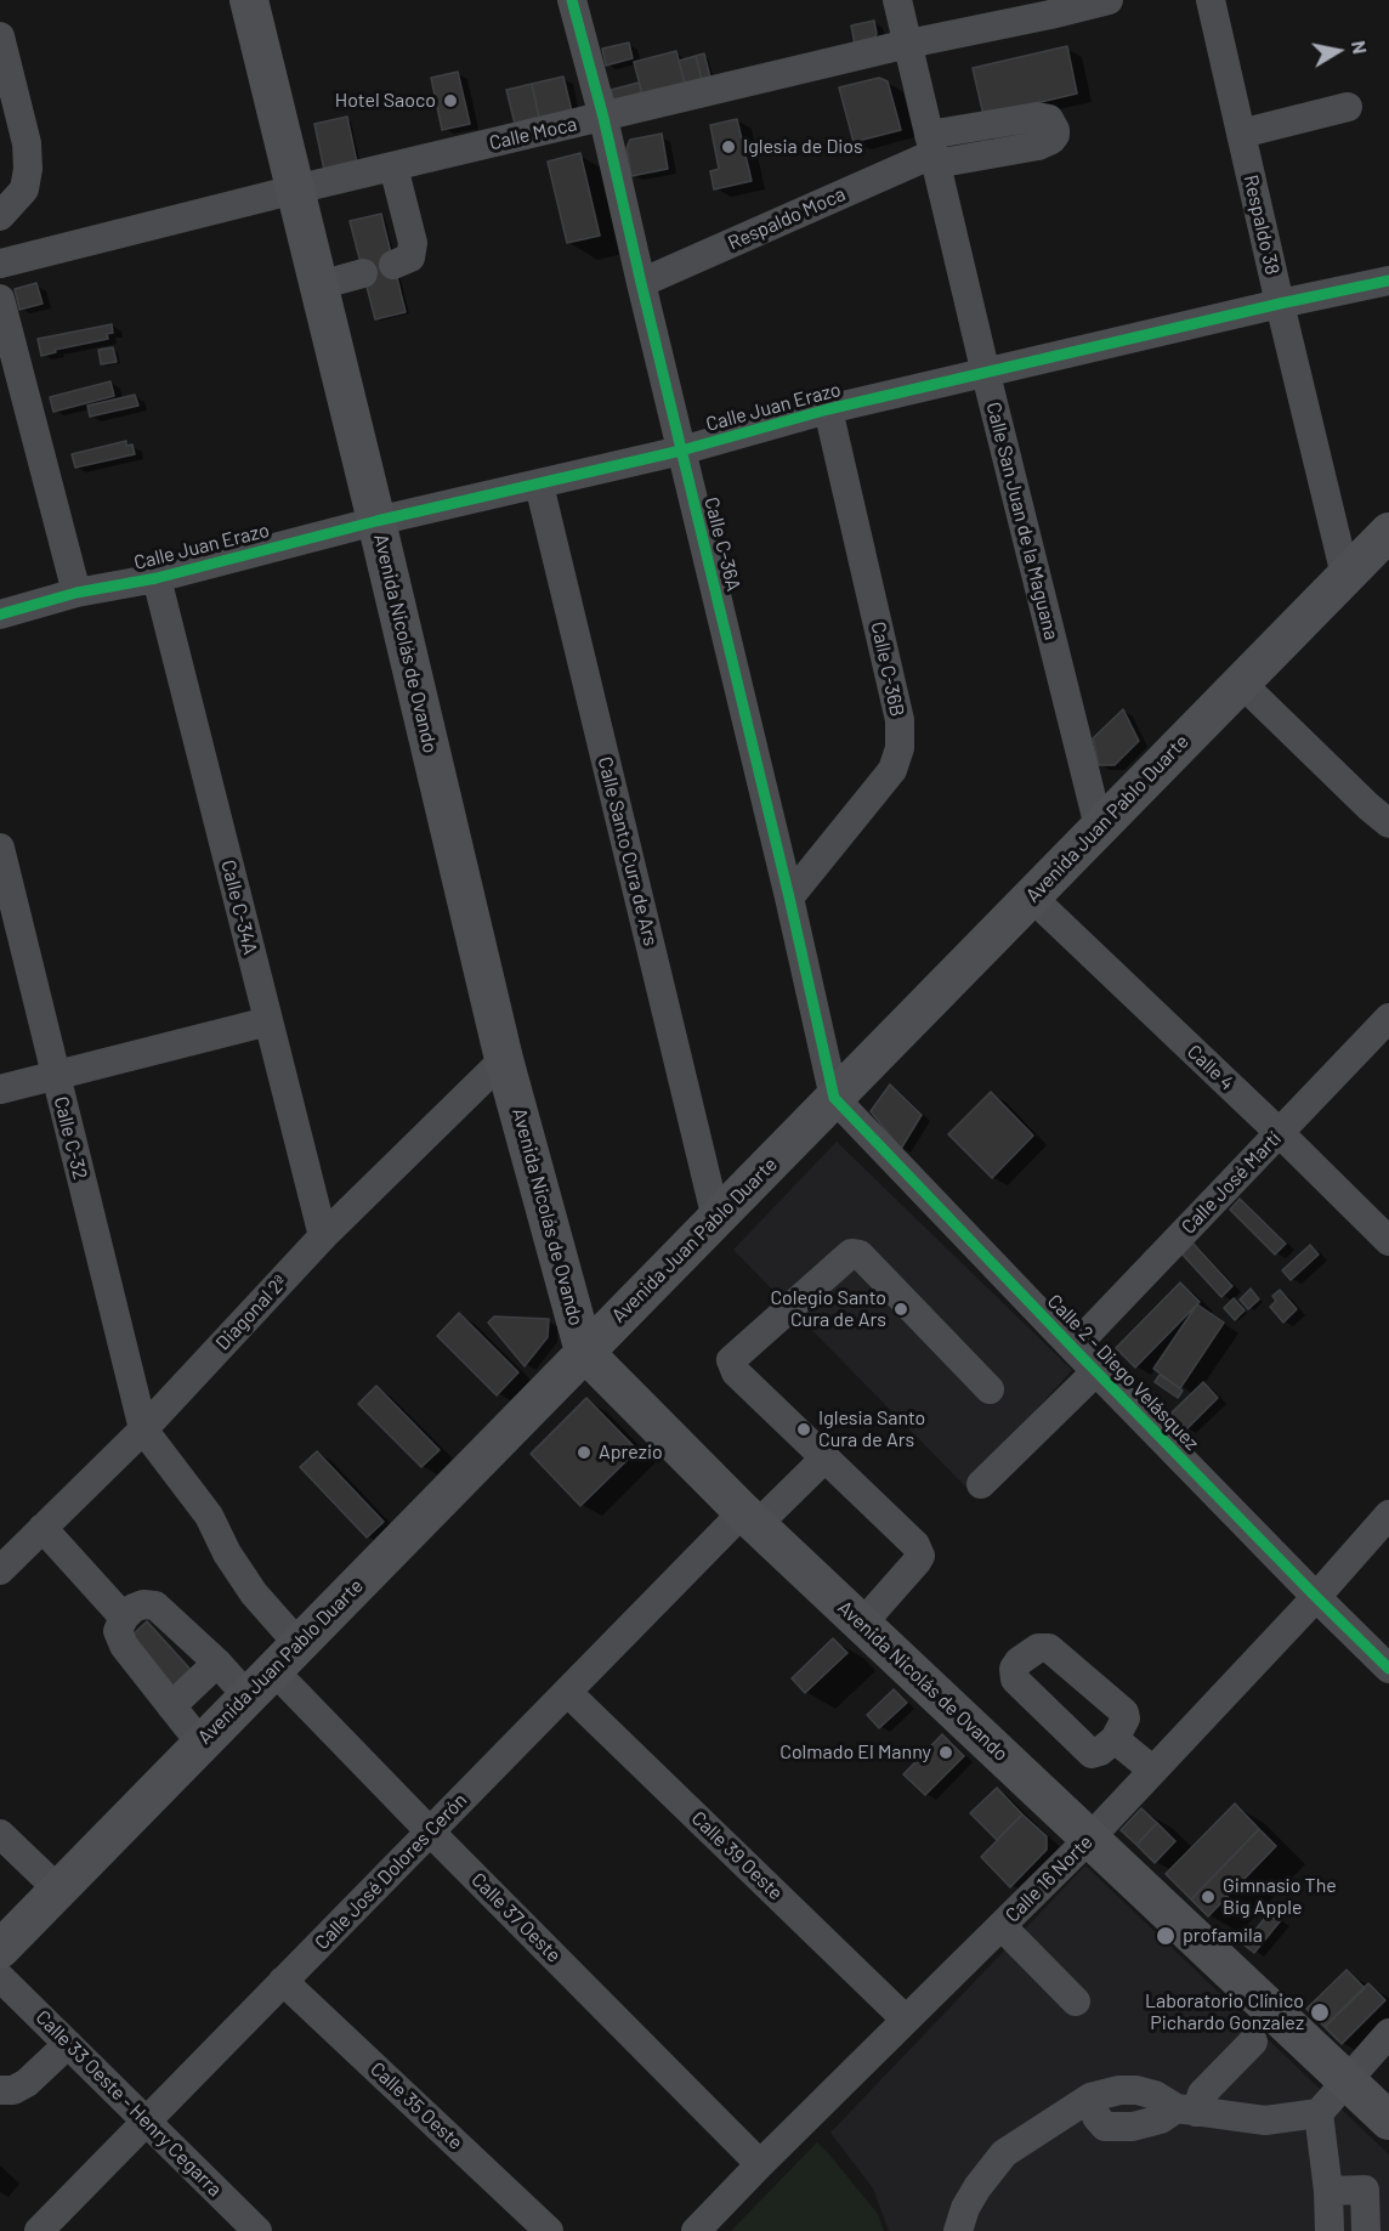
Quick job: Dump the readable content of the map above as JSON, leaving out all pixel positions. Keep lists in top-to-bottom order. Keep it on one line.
{"streets":{"main road":["Avenida Nicolás de Ovando","Avenida Juan Pablo Duarte"],"street":["Calle Moca","Respaldo Moca","Respaldo 38","Calle Juan Erazo","Calle San Juan de la Maguana","Calle C-36A","Calle C-36B","Calle Santo Cura de Ars","Calle C-34A","Calle 4","Calle C-32","Calle José Martí","Diagonal 2ª","Calle 2 - Diego Velásquez","Calle 39 Oeste","Calle José Dolores Cerón","Calle 16 Norte","Calle 37 Oeste","Calle 33 Oeste - Henry Cegarra","Calle 35 Oeste"]},"crossings":[["Calle Moca","Calle San Juan de la Maguana"],["Calle Moca","Calle C-36A"],["Calle Moca","Avenida Nicolás de Ovando"],["Respaldo Moca","Calle San Juan de la Maguana"],["Respaldo Moca","Calle C-36A"],["Respaldo 38","Calle Juan Erazo"],["Respaldo 38","Avenida Juan Pablo Duarte"],["Calle Juan Erazo","Calle San Juan de la Maguana"],["Calle Juan Erazo","Calle C-36A"],["Calle Juan Erazo","Avenida Nicolás de Ovando"],["Calle Juan Erazo","Calle C-36B"],["Calle Juan Erazo","Calle Santo Cura de Ars"],["Calle Juan Erazo","Calle C-34A"],["Calle San Juan de la Maguana","Avenida Juan Pablo Duarte"],["Calle C-36A","Calle C-36B"],["Calle C-36A","Avenida Juan Pablo Duarte"],["Calle C-36A","Calle 2 - Diego Velásquez"],["Avenida Nicolás de Ovando","Avenida Juan Pablo Duarte"],["Avenida Nicolás de Ovando","Diagonal 2ª"],["Avenida Nicolás de Ovando","Calle José Dolores Cerón"],["Avenida Nicolás de Ovando","Calle 16 Norte"],["Avenida Juan Pablo Duarte","Calle Santo Cura de Ars"],["Avenida Juan Pablo Duarte","Calle 4"],["Avenida Juan Pablo Duarte","Calle 2 - Diego Velásquez"],["Avenida Juan Pablo Duarte","Calle 37 Oeste"],["Calle C-34A","Diagonal 2ª"],["Calle 4","Calle José Martí"],["Calle C-32","Diagonal 2ª"],["Calle José Martí","Calle 2 - Diego Velásquez"],["Calle 2 - Diego Velásquez","Calle 16 Norte"],["Calle 39 Oeste","Calle José Dolores Cerón"],["Calle 39 Oeste","Calle 16 Norte"],["Calle José Dolores Cerón","Calle 37 Oeste"],["Calle José Dolores Cerón","Calle 33 Oeste - Henry Cegarra"],["Calle José Dolores Cerón","Calle 35 Oeste"],["Calle 16 Norte","Calle 37 Oeste"]],"places":["Hotel Saoco","Iglesia de Dios","Colegio Santo Cura de Ars","Iglesia Santo Cura de Ars","Aprezio","Colmado El Manny","Gimnasio The Big Apple","profamila","Laboratorio Clínico Pichardo Gonzalez"],"north":"right"}
